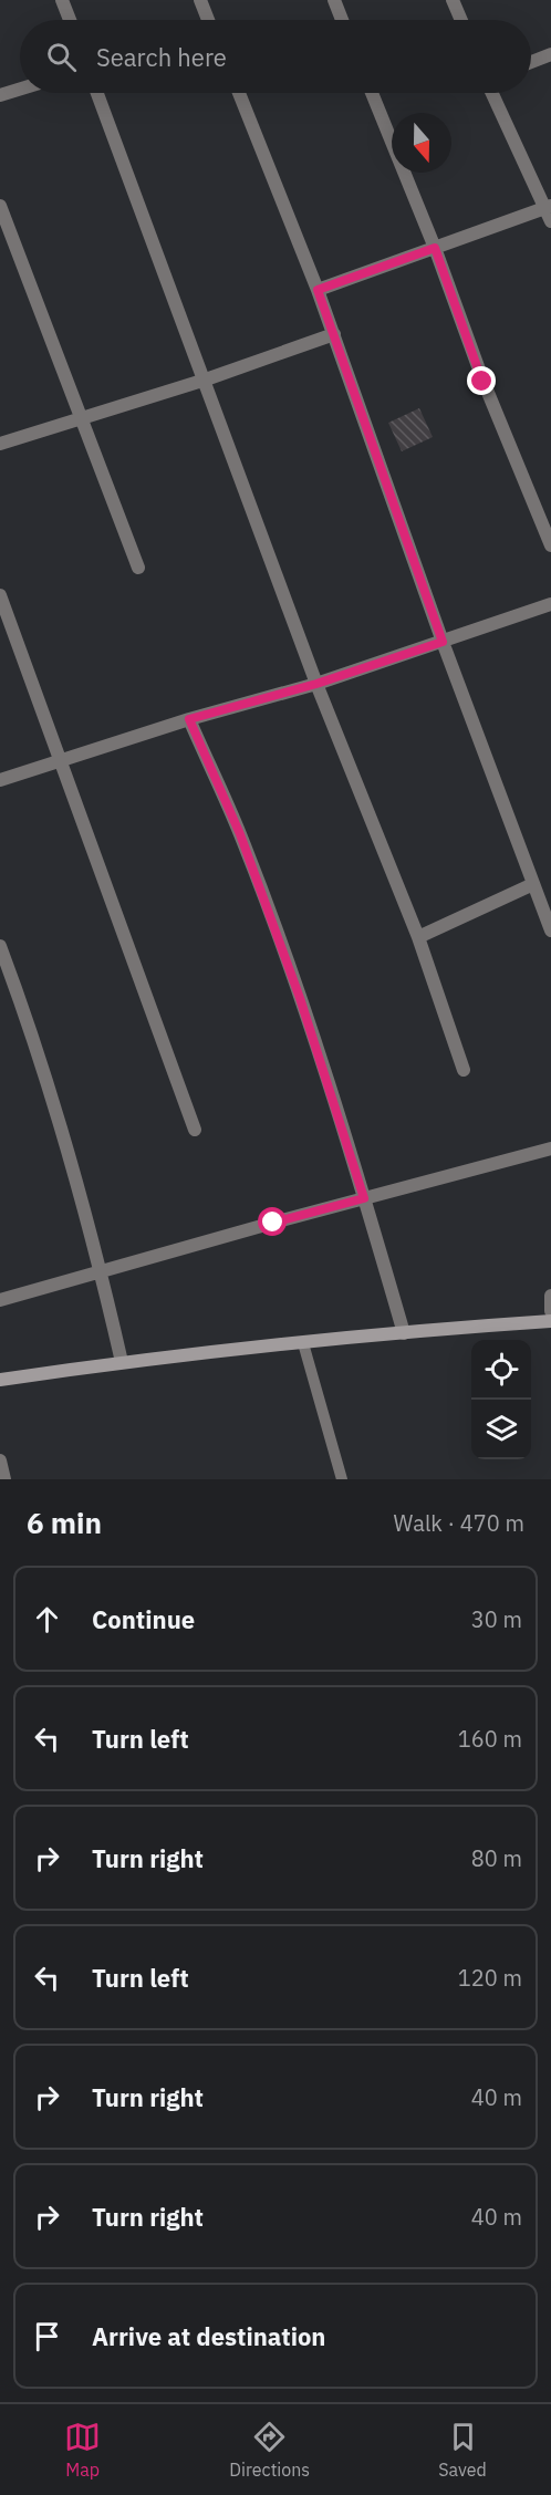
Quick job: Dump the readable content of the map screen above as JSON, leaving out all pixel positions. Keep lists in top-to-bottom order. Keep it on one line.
{"north":"bottom","page":{"search":"Search here","heading":["6 min","Walk · 470 m"],"list":[["Continue","30 m"],["Turn left","160 m"],["Turn right","80 m"],["Turn left","120 m"],["Turn right","40 m"],["Turn right","40 m"],"Arrive at destination"],"nav":["Map","Directions","Saved"]}}
